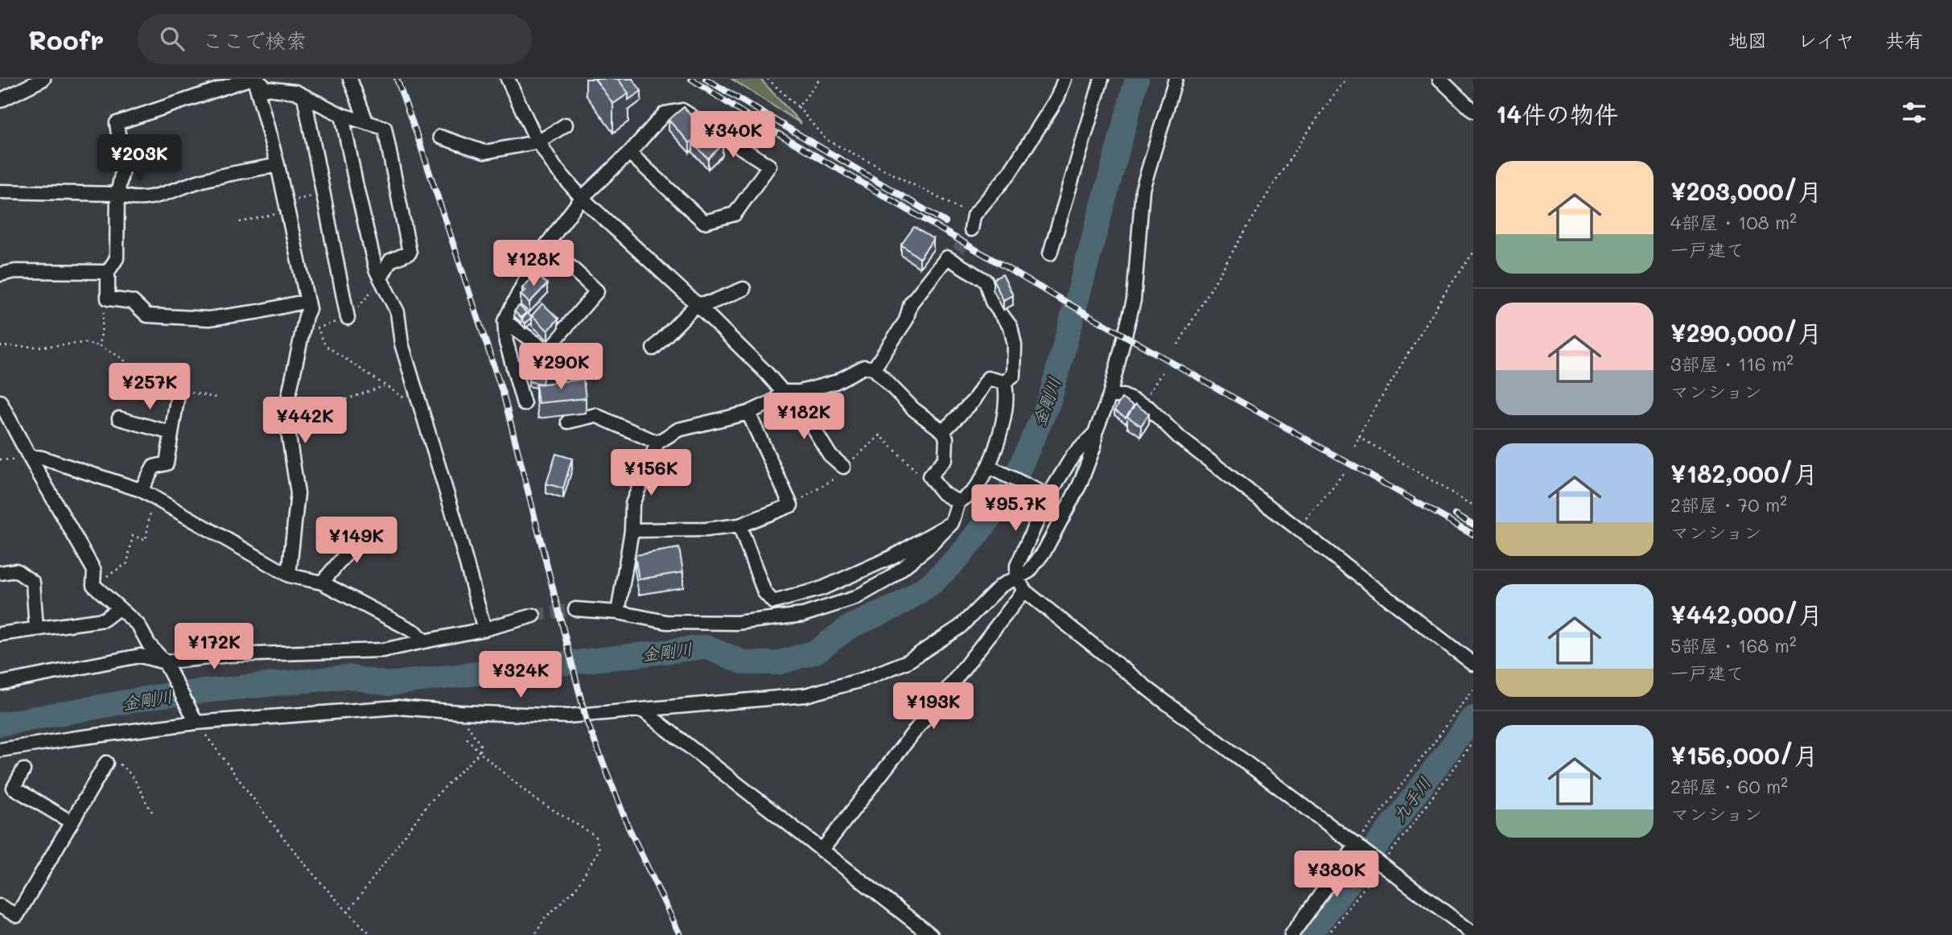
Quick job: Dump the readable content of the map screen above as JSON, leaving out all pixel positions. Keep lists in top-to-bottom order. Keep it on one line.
{"water":["金剛川","九手川"],"page":{"header":"Roofr","search":"ここで検索","nav":["地図","レイヤ","共有"],"heading":"14件の物件","price":["¥340K","¥203K","¥128K","¥290K","¥257K","¥182K","¥442K","¥156K","¥95.7K","¥149K","¥172K","¥324K","¥193K","¥380K"],"list":[{"name":"¥203,000/月","note":"4部屋 · 108 m² · 一戸建て"},{"name":"¥290,000/月","note":"3部屋 · 116 m² · マンション"},{"name":"¥182,000/月","note":"2部屋 · 70 m² · マンション"},{"name":"¥442,000/月","note":"5部屋 · 168 m² · 一戸建て"},{"name":"¥156,000/月","note":"2部屋 · 60 m² · マンション"}]}}
